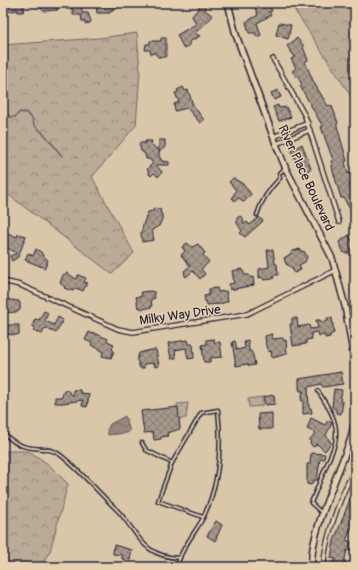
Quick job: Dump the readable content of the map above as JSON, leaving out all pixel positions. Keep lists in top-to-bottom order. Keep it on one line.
{"streets":{"street":["River Place Boulevard","Milky Way Drive"]},"crossings":[["River Place Boulevard","Milky Way Drive"]]}
